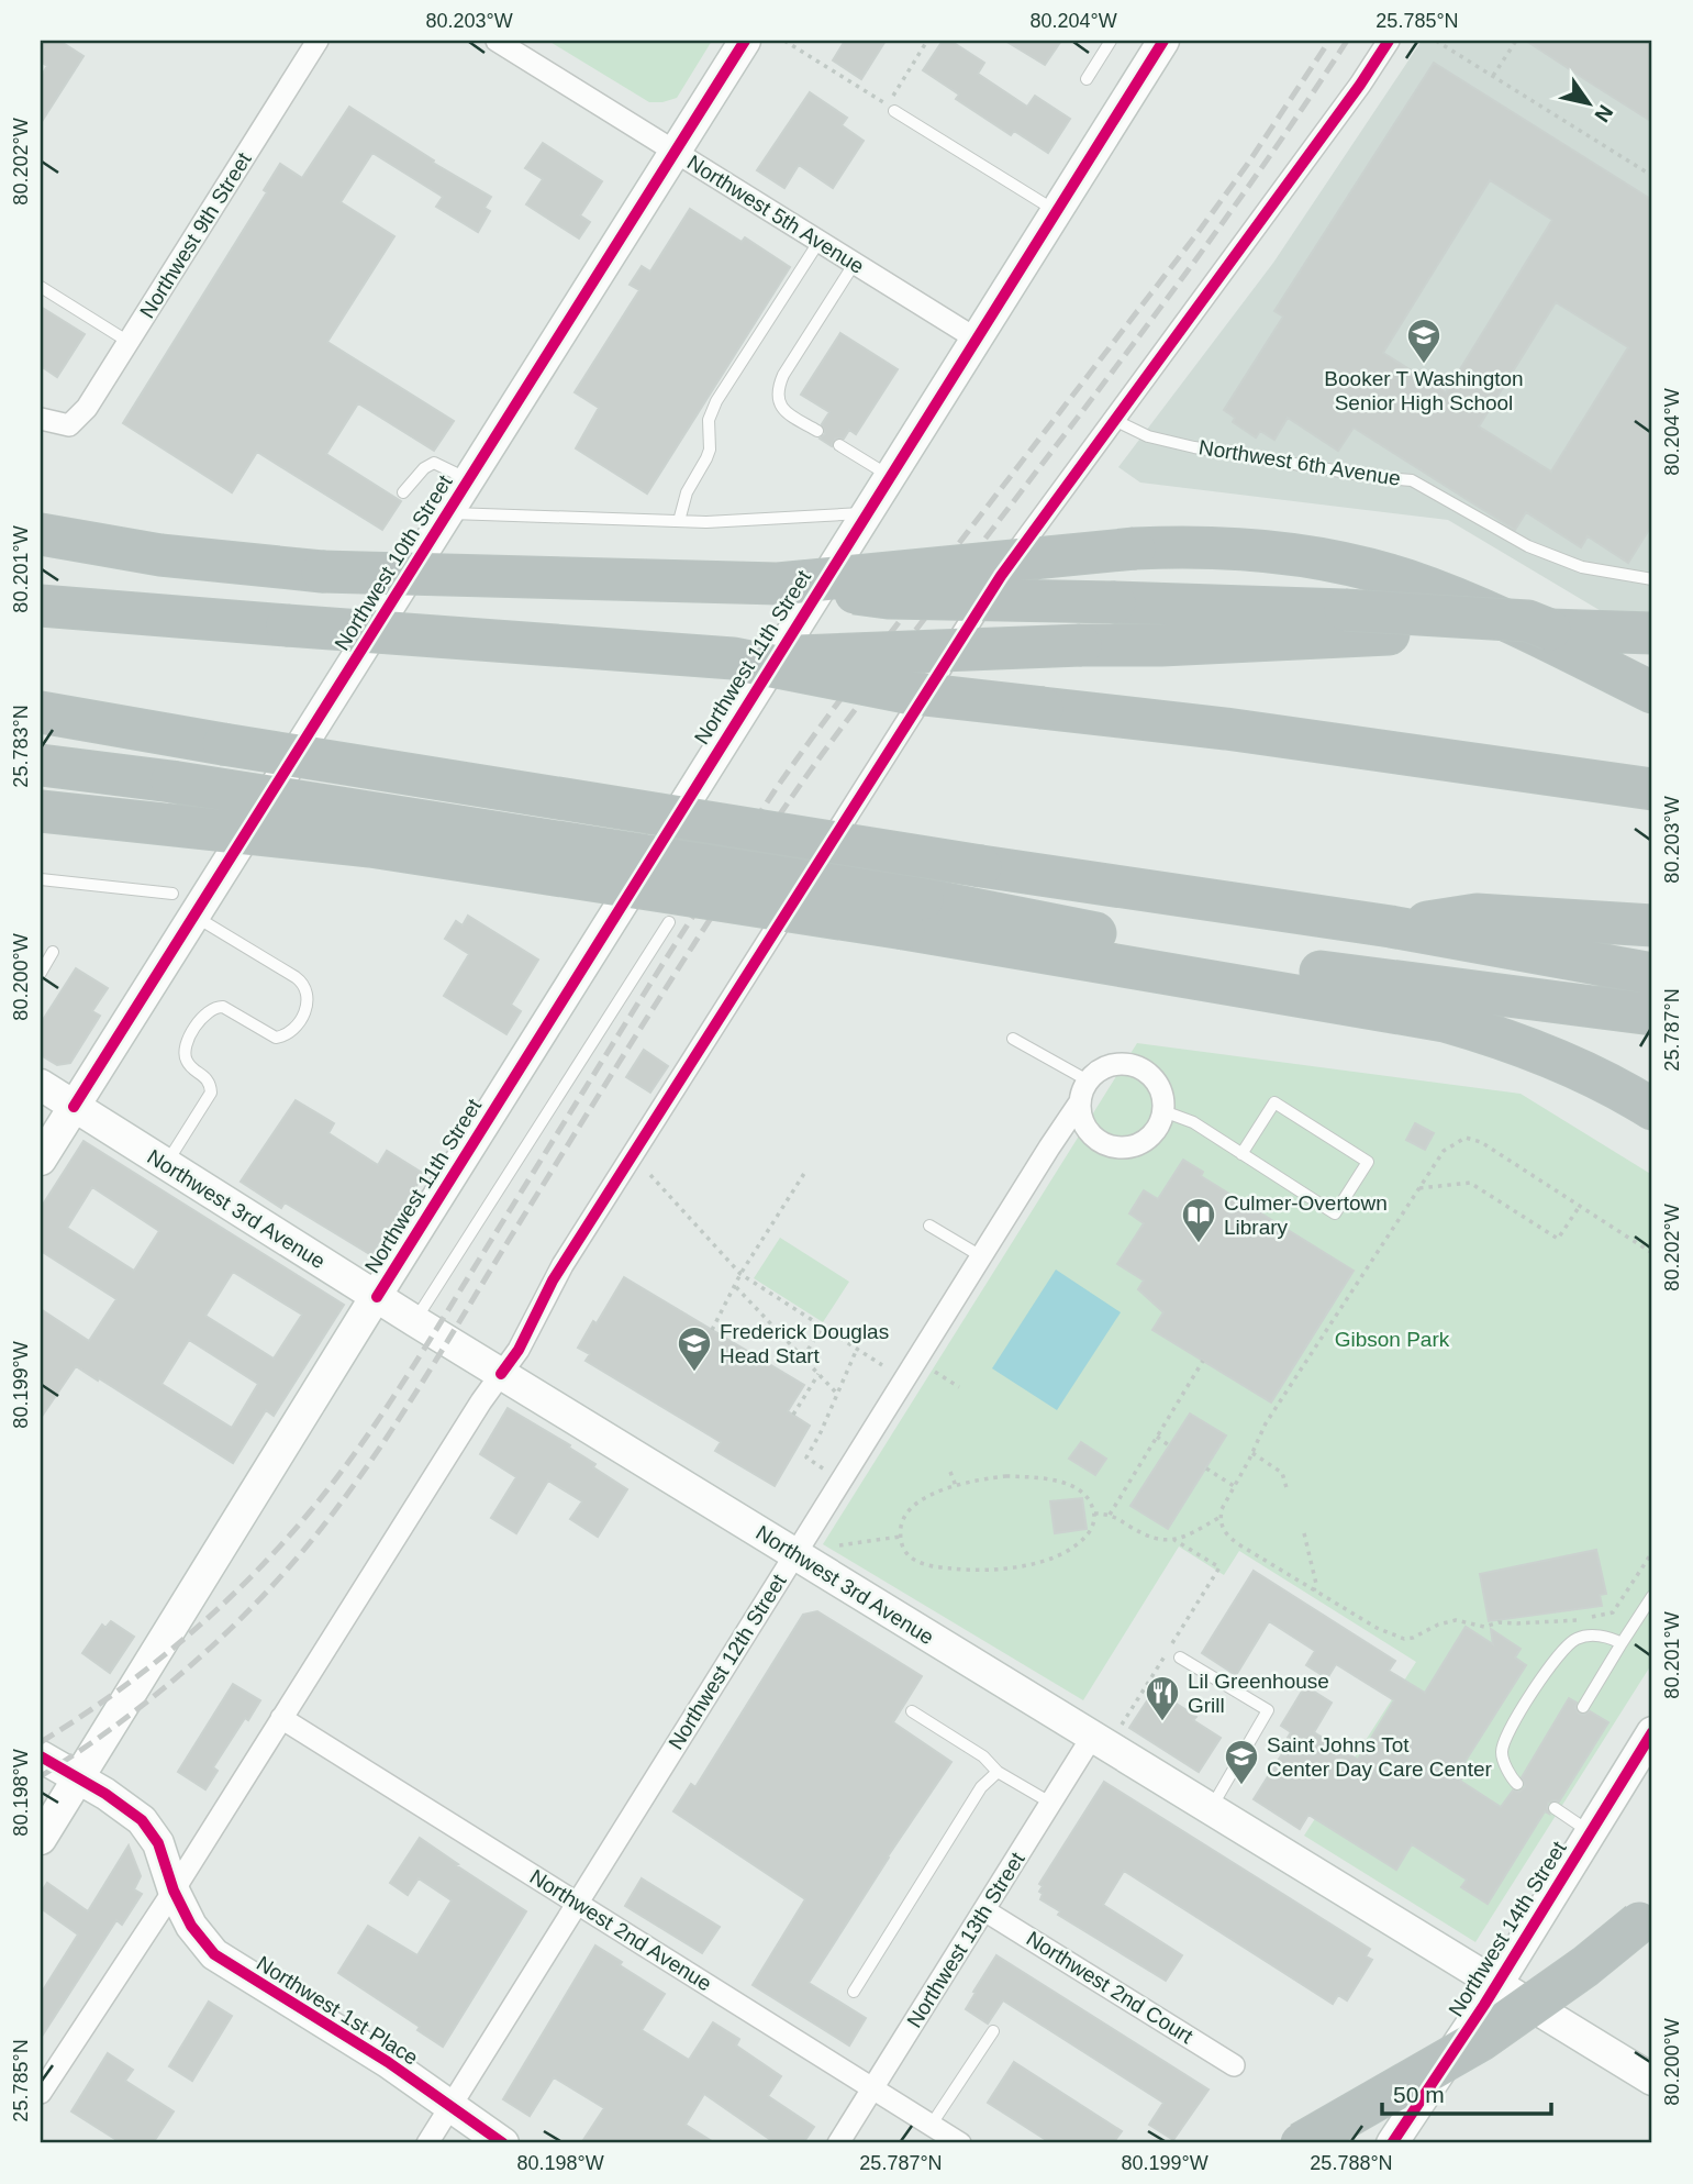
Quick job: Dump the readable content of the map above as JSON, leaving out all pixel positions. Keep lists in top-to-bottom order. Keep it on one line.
{"streets":{"street":["Northwest 5th Avenue","Northwest 9th Street","Northwest 10th Street","Northwest 11th Street","Northwest 3rd Avenue","Northwest 12th Street","Northwest 14th Street","Northwest 2nd Avenue","Northwest 13th Street","Northwest 2nd Court","Northwest 1st Place"],"lane":["Northwest 6th Avenue"]},"crossings":[["Northwest 5th Avenue","Northwest 10th Street"],["Northwest 5th Avenue","Northwest 11th Street"],["Northwest 10th Street","Northwest 3rd Avenue"],["Northwest 11th Street","Northwest 3rd Avenue"],["Northwest 3rd Avenue","Northwest 12th Street"],["Northwest 3rd Avenue","Northwest 14th Street"],["Northwest 3rd Avenue","Northwest 13th Street"],["Northwest 12th Street","Northwest 2nd Avenue"],["Northwest 12th Street","Northwest 1st Place"],["Northwest 2nd Avenue","Northwest 13th Street"],["Northwest 13th Street","Northwest 2nd Court"]],"parks":["Gibson Park"],"places":{"school or university":["Booker T Washington Senior High School","Frederick Douglas Head Start","Saint Johns Tot Center Day Care Center"],"library":["Culmer-Overtown Library"],"restaurant":["Lil Greenhouse Grill"]},"scale_bar":"50 m","north":"bottom right","coordinates":["80.203°W","80.204°W","25.785°N","80.202°W","80.201°W","25.783°N","80.200°W","25.787°N","80.199°W","80.198°W","25.788°N"]}
